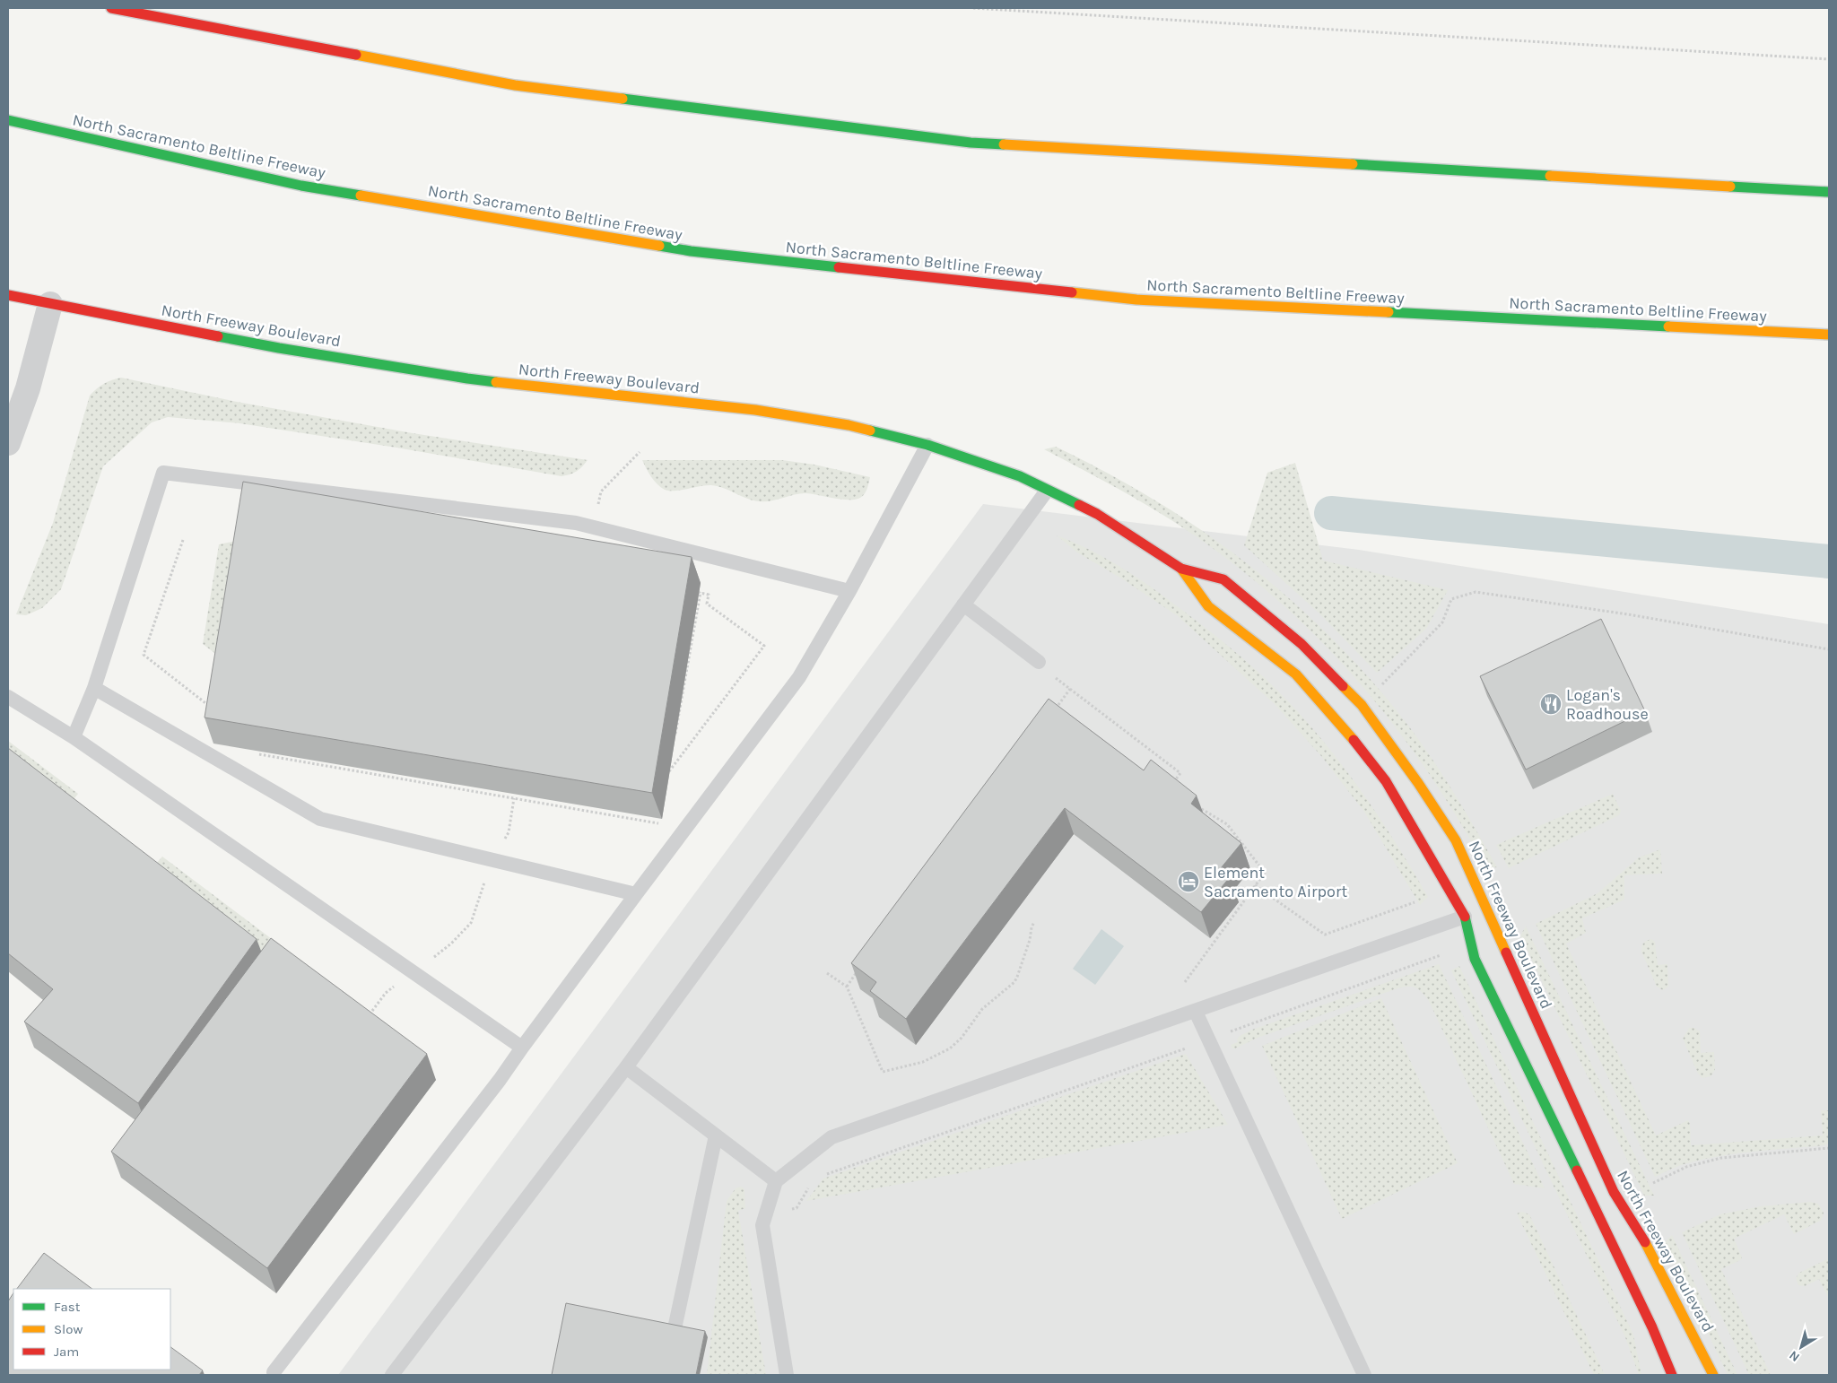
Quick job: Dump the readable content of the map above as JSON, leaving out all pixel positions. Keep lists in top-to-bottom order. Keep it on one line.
{"streets":{"main road":["North Sacramento Beltline Freeway","North Freeway Boulevard"]},"places":{"restaurant":["Logan's Roadhouse"],"hotel":["Element Sacramento Airport"]},"legend":["Fast","Slow","Jam"],"north":"bottom left"}
